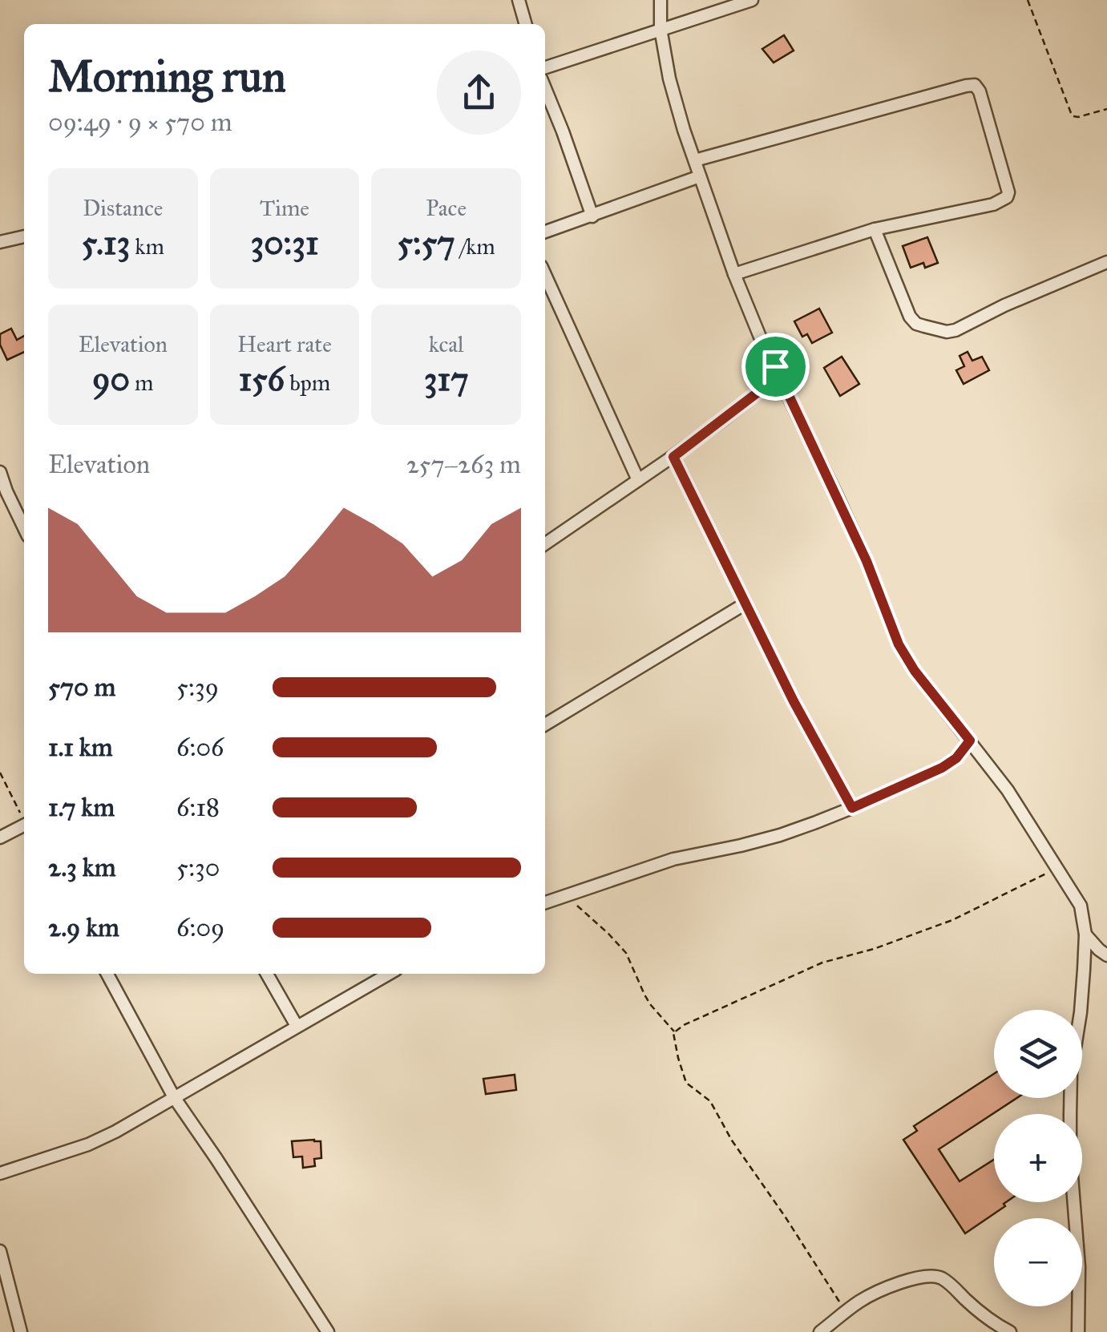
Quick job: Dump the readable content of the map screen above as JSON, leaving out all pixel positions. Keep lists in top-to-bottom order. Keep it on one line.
{"page":{"heading":["Morning run","09:49 · 9 × 570 m"],"stats":[["Distance","5.13 km"],["Time","30:31"],["Pace","5:57 /km"],["Elevation","90 m"],["Heart rate","156 bpm"],["kcal","317"]],"chart":["Elevation","257–263 m"],"list":[{"name":"570 m","note":"5:39"},{"name":"1.1 km","note":"6:06"},{"name":"1.7 km","note":"6:18"},{"name":"2.3 km","note":"5:30"},{"name":"2.9 km","note":"6:09"}],"map_buttons":["+","−"]}}
